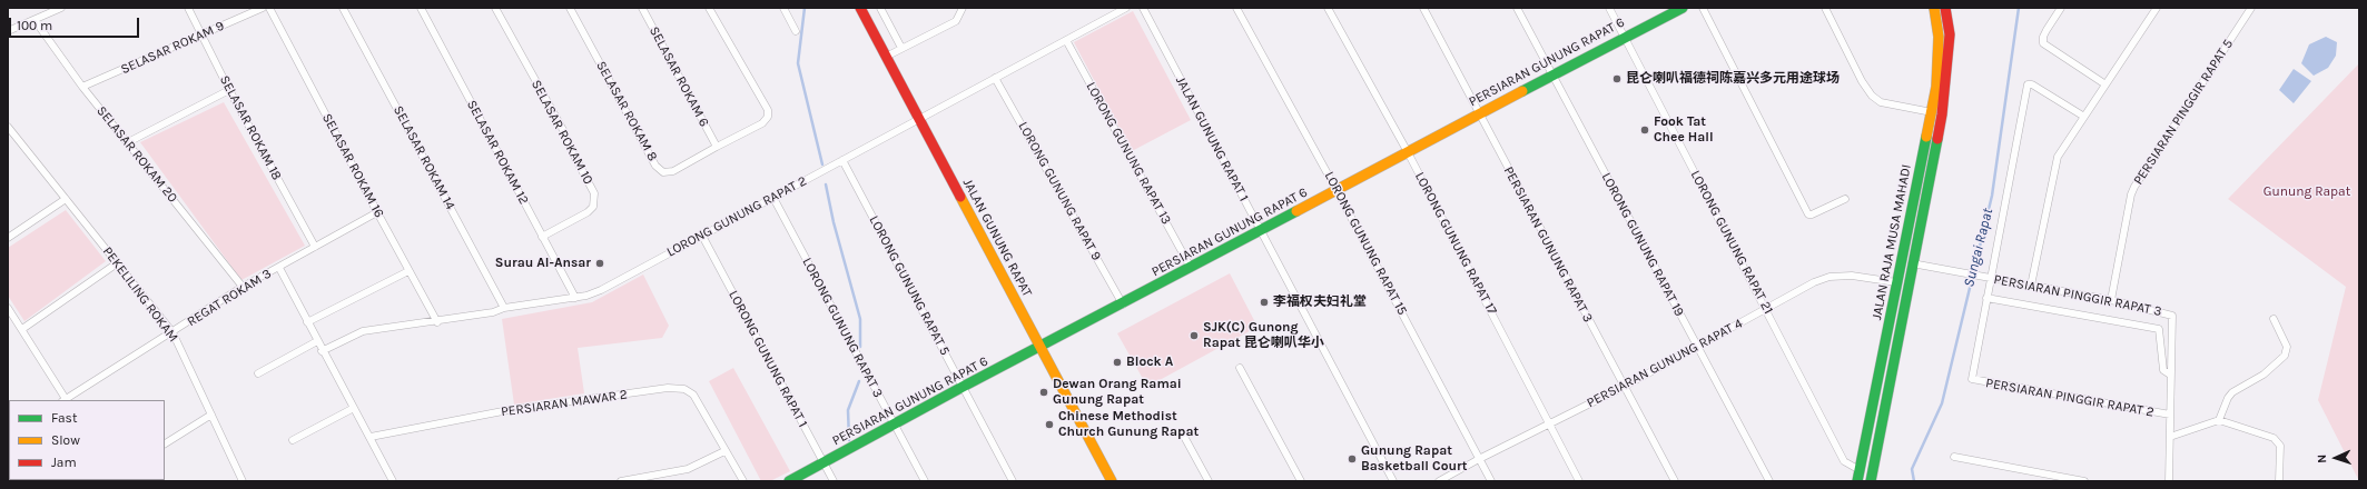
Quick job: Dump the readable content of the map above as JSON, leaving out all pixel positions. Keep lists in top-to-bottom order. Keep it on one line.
{"streets":{"street":["SELASAR ROKAM 9","PERSIARAN GUNUNG RAPAT 6","SELASAR ROKAM 6","SELASAR ROKAM 8","PERSIARAN PINGGIR RAPAT 5","SELASAR ROKAM 18","SELASAR ROKAM 10","JALAN GUNUNG RAPAT 1","SELASAR ROKAM 12","LORONG GUNUNG RAPAT 13","SELASAR ROKAM 20","SELASAR ROKAM 14","SELASAR ROKAM 16","LORONG GUNUNG RAPAT 9","LORONG GUNUNG RAPAT 2","JALAN GUNUNG RAPAT","LORONG GUNUNG RAPAT 21","JALAN RAJA MUSA MAHADI","LORONG GUNUNG RAPAT 15","LORONG GUNUNG RAPAT 17","PERSIARAN GUNUNG RAPAT 3","LORONG GUNUNG RAPAT 19","LORONG GUNUNG RAPAT 5","PEKELILING ROKAM","PERSIARAN PINGGIR RAPAT 3","REGAT ROKAM 3","LORONG GUNUNG RAPAT 3","LORONG GUNUNG RAPAT 1","PERSIARAN GUNUNG RAPAT 4","PERSIARAN PINGGIR RAPAT 2","PERSIARAN MAWAR 2"]},"crossings":[["SELASAR ROKAM 9","SELASAR ROKAM 18"],["SELASAR ROKAM 9","SELASAR ROKAM 20"],["PERSIARAN GUNUNG RAPAT 6","JALAN GUNUNG RAPAT 1"],["PERSIARAN GUNUNG RAPAT 6","LORONG GUNUNG RAPAT 13"],["PERSIARAN GUNUNG RAPAT 6","LORONG GUNUNG RAPAT 9"],["PERSIARAN GUNUNG RAPAT 6","JALAN GUNUNG RAPAT"],["PERSIARAN GUNUNG RAPAT 6","LORONG GUNUNG RAPAT 21"],["PERSIARAN GUNUNG RAPAT 6","LORONG GUNUNG RAPAT 15"],["PERSIARAN GUNUNG RAPAT 6","LORONG GUNUNG RAPAT 17"],["PERSIARAN GUNUNG RAPAT 6","PERSIARAN GUNUNG RAPAT 3"],["PERSIARAN GUNUNG RAPAT 6","LORONG GUNUNG RAPAT 19"],["PERSIARAN GUNUNG RAPAT 6","LORONG GUNUNG RAPAT 5"],["PERSIARAN GUNUNG RAPAT 6","LORONG GUNUNG RAPAT 3"],["PERSIARAN GUNUNG RAPAT 6","LORONG GUNUNG RAPAT 1"],["SELASAR ROKAM 6","SELASAR ROKAM 8"],["PERSIARAN PINGGIR RAPAT 5","PERSIARAN PINGGIR RAPAT 3"],["SELASAR ROKAM 18","REGAT ROKAM 3"],["SELASAR ROKAM 10","SELASAR ROKAM 12"],["SELASAR ROKAM 12","LORONG GUNUNG RAPAT 2"],["LORONG GUNUNG RAPAT 13","LORONG GUNUNG RAPAT 2"],["SELASAR ROKAM 20","REGAT ROKAM 3"],["SELASAR ROKAM 14","LORONG GUNUNG RAPAT 2"],["SELASAR ROKAM 16","LORONG GUNUNG RAPAT 2"],["SELASAR ROKAM 16","REGAT ROKAM 3"],["LORONG GUNUNG RAPAT 9","LORONG GUNUNG RAPAT 2"],["LORONG GUNUNG RAPAT 2","JALAN GUNUNG RAPAT"],["LORONG GUNUNG RAPAT 2","LORONG GUNUNG RAPAT 5"],["LORONG GUNUNG RAPAT 2","LORONG GUNUNG RAPAT 3"],["LORONG GUNUNG RAPAT 2","LORONG GUNUNG RAPAT 1"],["LORONG GUNUNG RAPAT 21","JALAN RAJA MUSA MAHADI"],["LORONG GUNUNG RAPAT 21","PERSIARAN GUNUNG RAPAT 4"],["JALAN RAJA MUSA MAHADI","PERSIARAN PINGGIR RAPAT 3"],["JALAN RAJA MUSA MAHADI","PERSIARAN GUNUNG RAPAT 4"],["LORONG GUNUNG RAPAT 15","PERSIARAN GUNUNG RAPAT 4"],["LORONG GUNUNG RAPAT 17","PERSIARAN GUNUNG RAPAT 4"],["PERSIARAN GUNUNG RAPAT 3","PERSIARAN GUNUNG RAPAT 4"],["LORONG GUNUNG RAPAT 19","PERSIARAN GUNUNG RAPAT 4"],["PEKELILING ROKAM","REGAT ROKAM 3"],["PERSIARAN PINGGIR RAPAT 3","PERSIARAN PINGGIR RAPAT 2"]],"water":["Sungai Rapat"],"parks":["Gunung Rapat"],"places":["昆仑喇叭福德祠陈嘉兴多元用途球场","Fook Tat Chee Hall","Surau Al-Ansar","李福权夫妇礼堂","SJK(C) Gunong Rapat 昆仑喇叭华小","Block A","Dewan Orang Ramai Gunung Rapat","Chinese Methodist Church Gunung Rapat","Gunung Rapat Basketball Court"],"legend":["Fast","Slow","Jam"],"scale_bar":"100 m","north":"left"}
